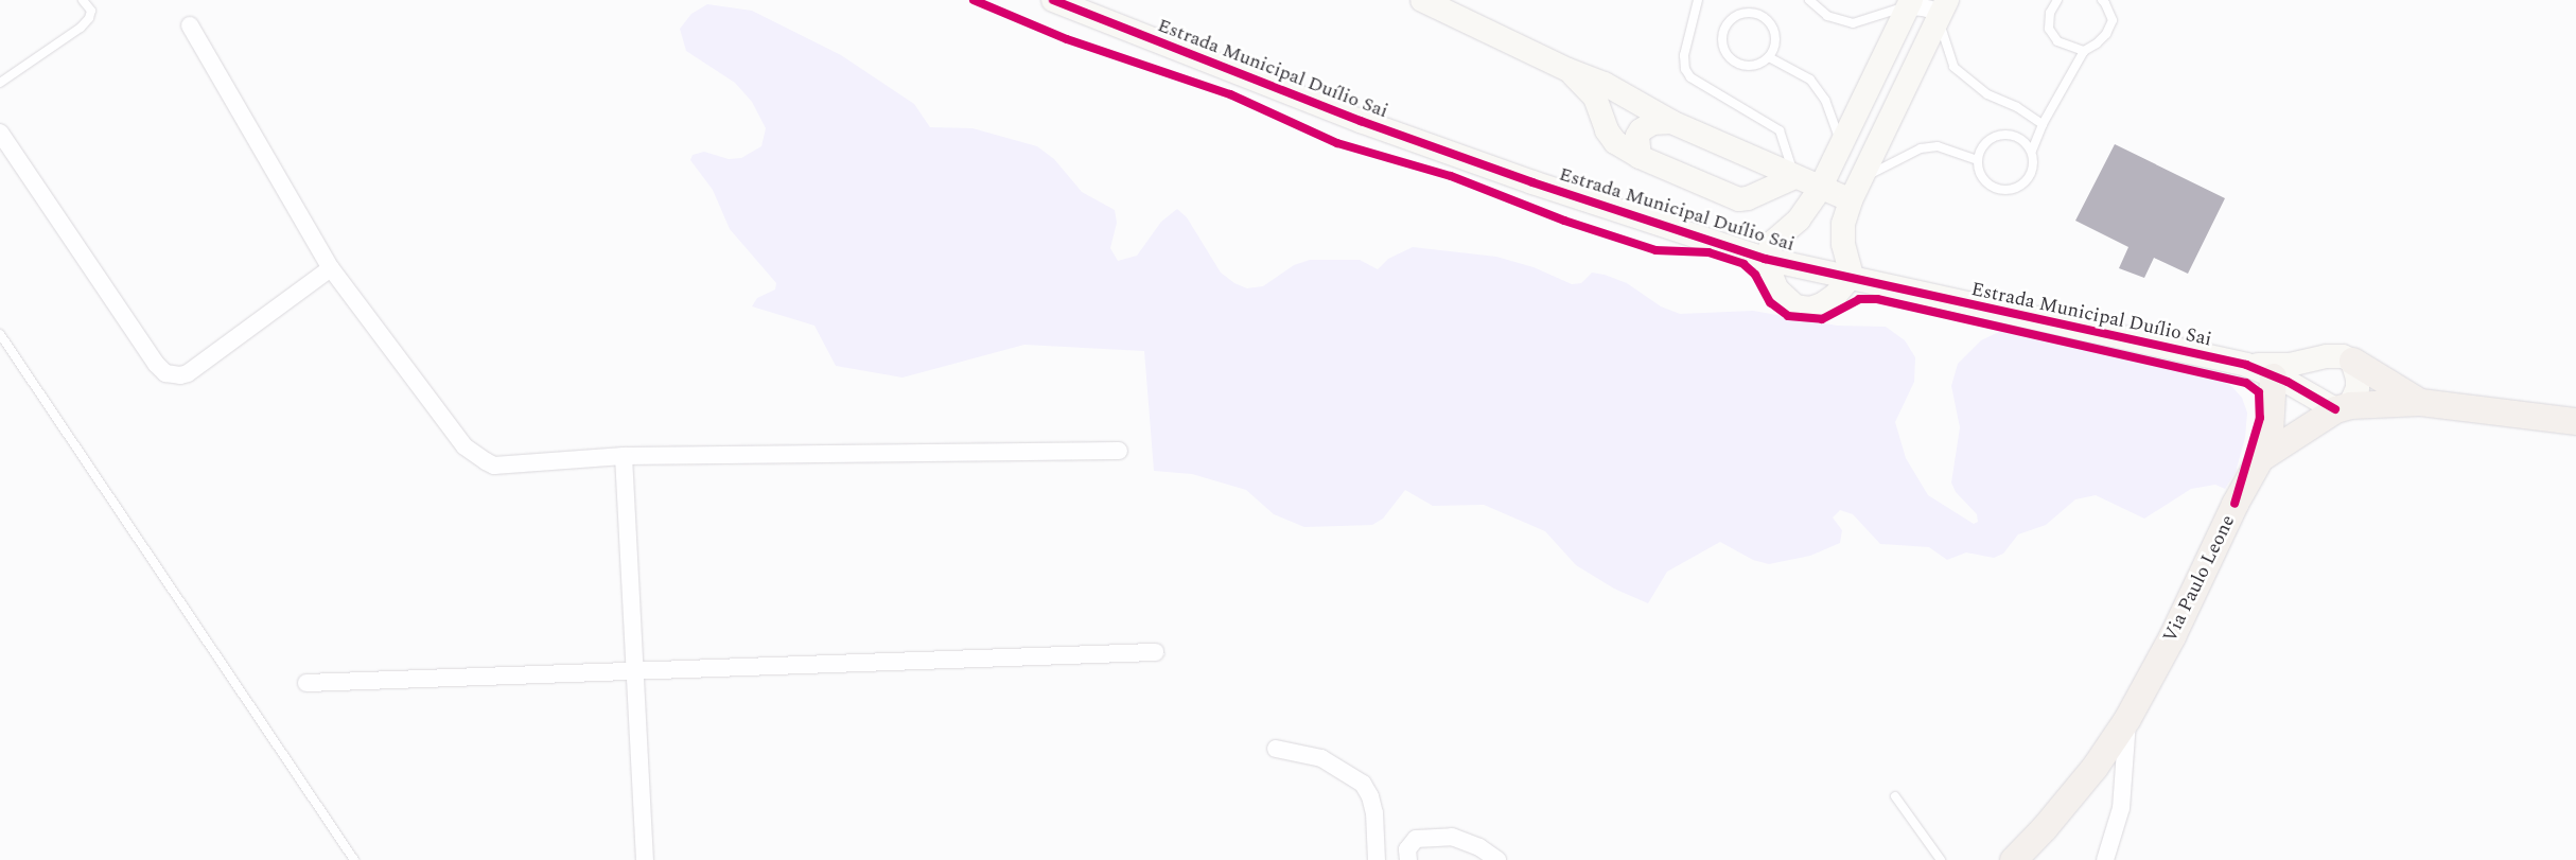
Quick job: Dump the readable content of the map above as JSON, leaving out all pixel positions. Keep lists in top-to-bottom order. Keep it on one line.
{"streets":{"main road":["Via Paulo Leone"],"street":["Estrada Municipal Duílio Sai"]},"crossings":[["Estrada Municipal Duílio Sai","Via Paulo Leone"]]}
